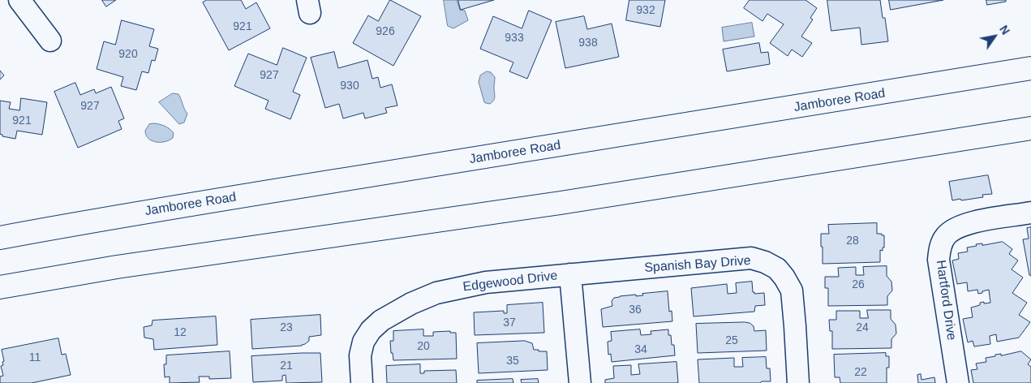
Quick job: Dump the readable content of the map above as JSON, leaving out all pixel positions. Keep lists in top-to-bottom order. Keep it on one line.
{"streets":{"main road":["Jamboree Road"],"street":["Spanish Bay Drive","Edgewood Drive","Hartford Drive"]},"crossings":[["Spanish Bay Drive","Edgewood Drive"]],"house_numbers":["932","921","926","933","938","920","927","930","927","921","28","26","36","37","23","24","12","25","20","34","11","35","21","22"],"north":"top right"}
